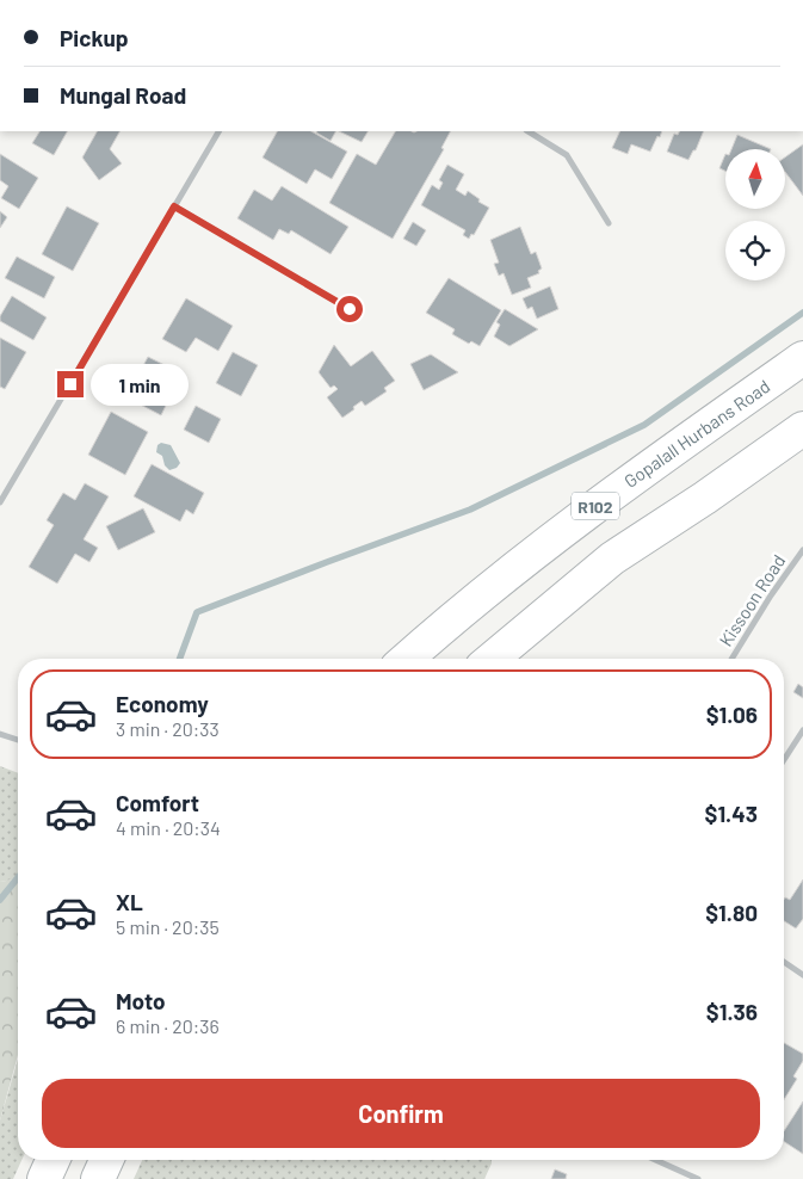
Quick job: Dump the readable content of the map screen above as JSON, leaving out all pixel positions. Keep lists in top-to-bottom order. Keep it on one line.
{"streets":{"main road":["Gopalall Hurbans Road","R102"],"street":["Kissoon Road"]},"north":"top","page":{"banner":["Pickup","Mungal Road"],"bubble":"1 min","list":[{"name":"Economy","note":"3 min · 20:33","value":"$1.06"},{"name":"Comfort","note":"4 min · 20:34","value":"$1.43"},{"name":"XL","note":"5 min · 20:35","value":"$1.80"},{"name":"Moto","note":"6 min · 20:36","value":"$1.36"}],"buttons":"Confirm"}}
